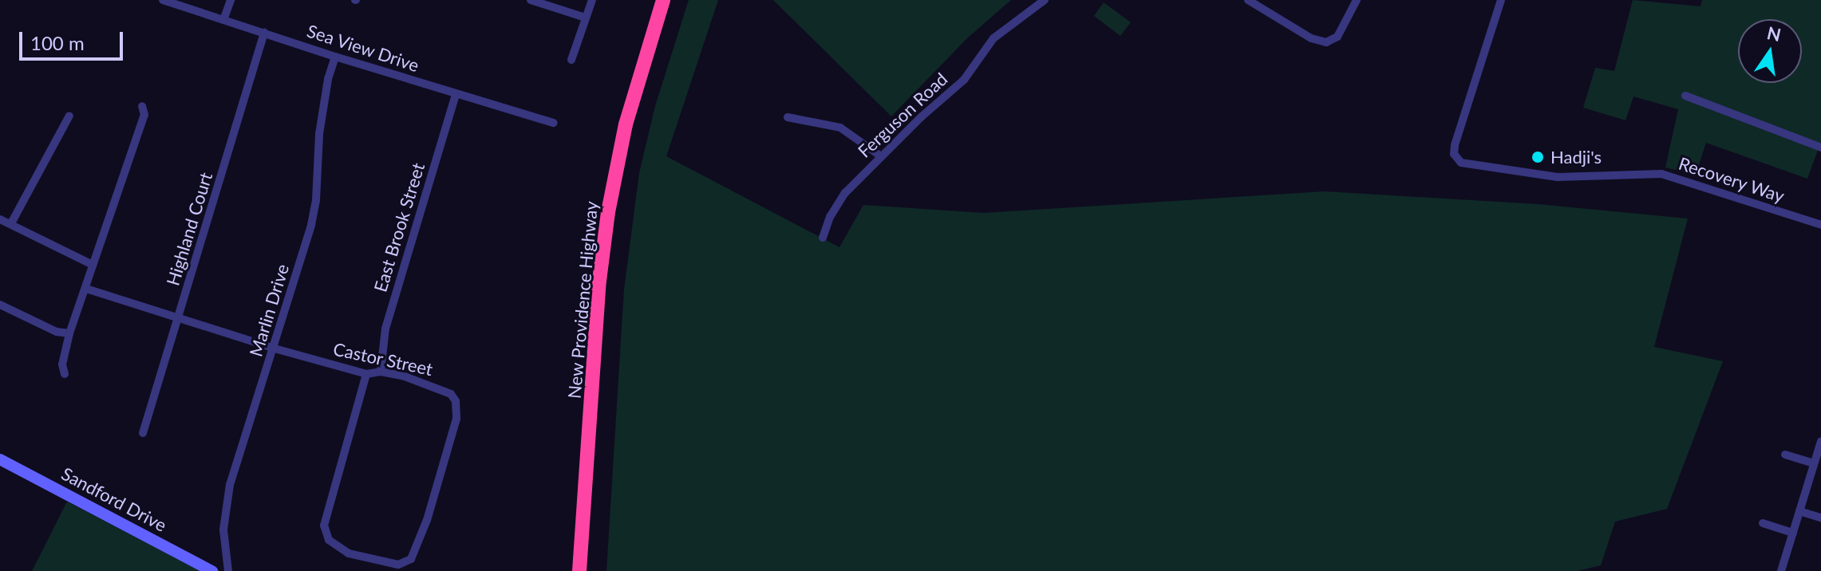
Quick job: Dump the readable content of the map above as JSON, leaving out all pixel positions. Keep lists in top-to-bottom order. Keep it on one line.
{"streets":{"highway":["New Providence Highway"],"street":["Sea View Drive","Ferguson Road","Recovery Way","East Brook Street","Highland Court","Marlin Drive","Castor Street","Sandford Drive"]},"crossings":[["Sea View Drive","East Brook Street"],["Sea View Drive","Highland Court"],["Sea View Drive","Marlin Drive"],["East Brook Street","Castor Street"],["Highland Court","Castor Street"],["Marlin Drive","Castor Street"]],"places":["Hadji's"],"scale_bar":"100 m","north":"top"}
